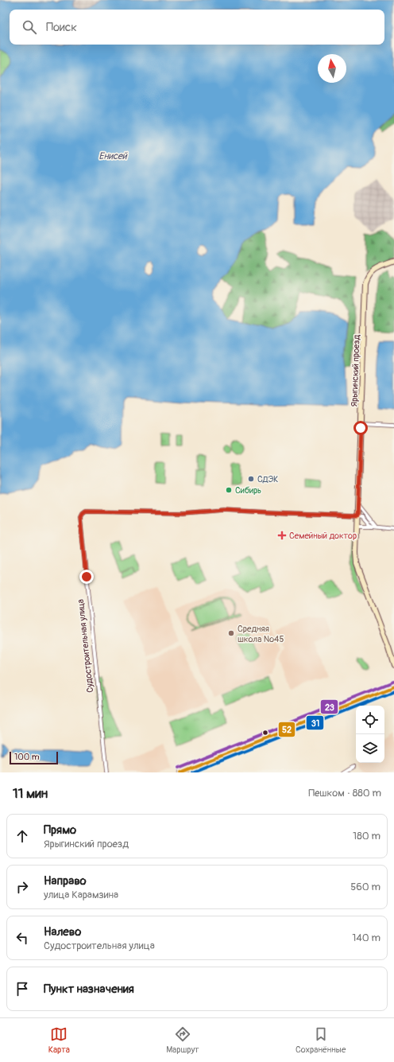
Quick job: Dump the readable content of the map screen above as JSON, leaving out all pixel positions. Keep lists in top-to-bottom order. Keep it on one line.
{"streets":{"main road":["Ярыгинский проезд"],"street":["Судостроительная улица"]},"crossings":[["Ярыгинский проезд","Судостроительная улица"]],"water":["Енисей"],"places":{"other":["СДЭК","Сибирь","Средняя школа №45"],"health":["Семейный доктор"]},"lines":["transit line 23","transit line 52","transit line 31"],"scale_bar":"100 m","north":"top","page":{"search":"Поиск","scale":"100 m","heading":["11 мин","Пешком · 880 m"],"list":[["Прямо","Ярыгинский проезд","180 m"],["Направо","улица Карамзина","560 m"],["Налево","Судостроительная улица","140 m"],"Пункт назначения"],"nav":["Карта","Маршрут","Сохранённые"]}}
